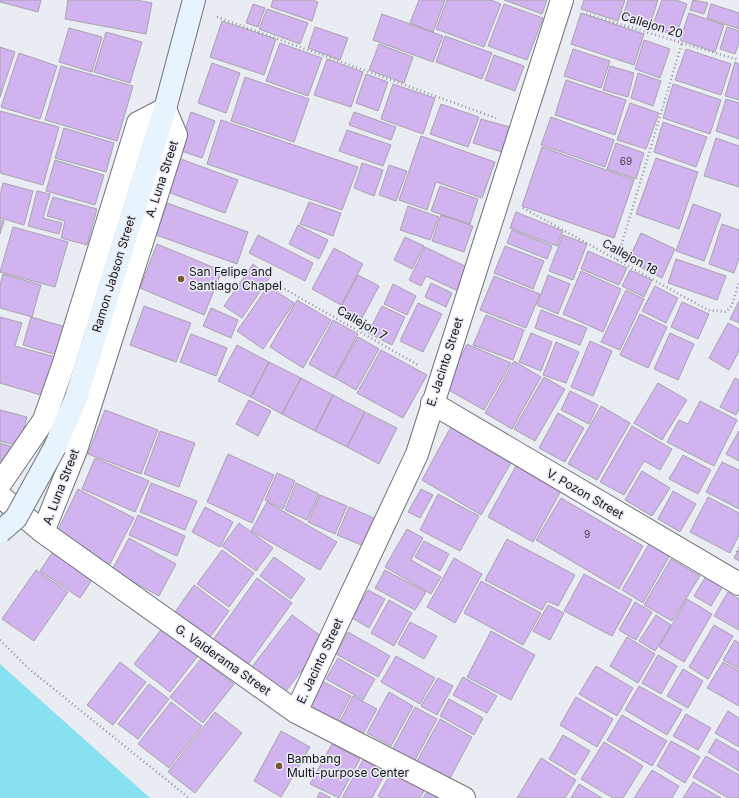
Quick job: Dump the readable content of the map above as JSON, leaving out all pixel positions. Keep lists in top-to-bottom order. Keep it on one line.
{"streets":{"main road":["Ramon Jabson Street"],"street":["A. Luna Street","E. Jacinto Street","V. Pozon Street","G. Valderama Street"],"path":["Callejon 20","Callejon 18","Callejon 7"]},"crossings":[["Callejon 20","E. Jacinto Street"],["A. Luna Street","Ramon Jabson Street"],["A. Luna Street","G. Valderama Street"],["Callejon 18","E. Jacinto Street"],["Callejon 7","E. Jacinto Street"],["E. Jacinto Street","V. Pozon Street"],["E. Jacinto Street","G. Valderama Street"]],"places":["San Felipe and Santiago Chapel","Bambang Multi-purpose Center"],"house_numbers":["69","9"]}
